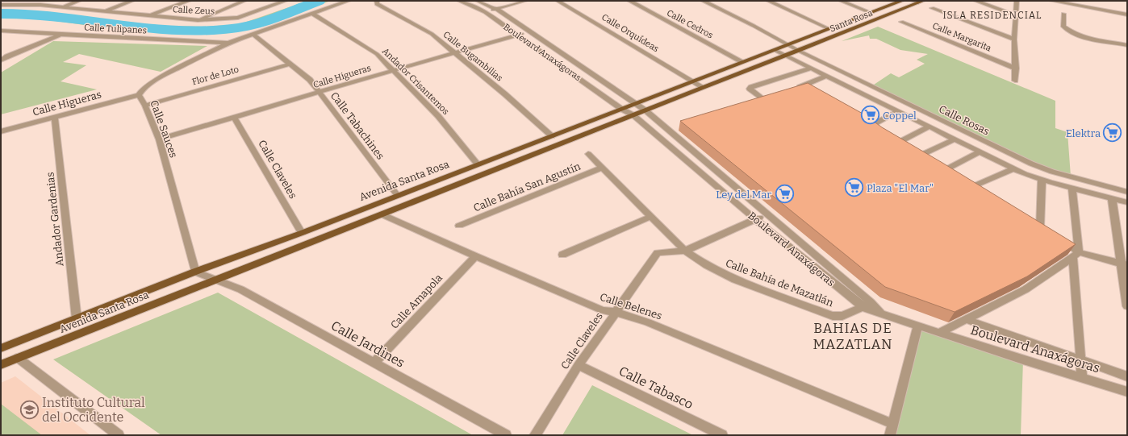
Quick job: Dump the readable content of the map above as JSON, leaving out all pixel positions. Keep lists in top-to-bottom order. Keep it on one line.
{"streets":{"main road":["Santa Rosa","Avenida Santa Rosa"],"street":["Calle Zeus","Calle Cedros","Calle Tulipanes","Calle Orquídeas","Calle Margarita","Boulevard Anaxágoras","Calle Bugambilias","Flor de Loto","Calle Higueras","Andador Crisantemos","Calle Rosas","Calle Tabachines","Calle Sauces","Calle Claveles","Calle Bahía San Agustín","Andador Gardenias","Calle Bahía de Mazatlán","Calle Amapola","Calle Belenes","Calle Jardines","Calle Tabasco"]},"crossings":[["Santa Rosa","Calle Rosas"],["Santa Rosa","Avenida Santa Rosa"],["Calle Cedros","Avenida Santa Rosa"],["Calle Tulipanes","Calle Sauces"],["Calle Orquídeas","Avenida Santa Rosa"],["Boulevard Anaxágoras","Calle Higueras"],["Boulevard Anaxágoras","Calle Claveles"],["Boulevard Anaxágoras","Avenida Santa Rosa"],["Boulevard Anaxágoras","Calle Bahía de Mazatlán"],["Calle Bugambilias","Calle Higueras"],["Calle Bugambilias","Avenida Santa Rosa"],["Flor de Loto","Calle Tabachines"],["Flor de Loto","Calle Sauces"],["Calle Higueras","Andador Crisantemos"],["Calle Higueras","Calle Tabachines"],["Calle Higueras","Calle Sauces"],["Calle Higueras","Calle Claveles"],["Calle Higueras","Andador Gardenias"],["Andador Crisantemos","Calle Sauces"],["Andador Crisantemos","Avenida Santa Rosa"],["Calle Tabachines","Calle Sauces"],["Calle Tabachines","Avenida Santa Rosa"],["Calle Sauces","Avenida Santa Rosa"],["Calle Claveles","Avenida Santa Rosa"],["Calle Claveles","Calle Bahía de Mazatlán"],["Calle Claveles","Calle Belenes"],["Calle Claveles","Calle Tabasco"],["Avenida Santa Rosa","Andador Gardenias"],["Avenida Santa Rosa","Calle Belenes"],["Avenida Santa Rosa","Calle Jardines"],["Calle Bahía San Agustín","Calle Bahía de Mazatlán"],["Calle Amapola","Calle Belenes"],["Calle Amapola","Calle Jardines"]],"districts":["ISLA RESIDENCIAL","BAHIAS DE MAZATLAN"],"places":{"supermarket":["Coppel","Elektra","Plaza \"El Mar\"","Ley del Mar"],"school or university":["Instituto Cultural del Occidente"]}}
